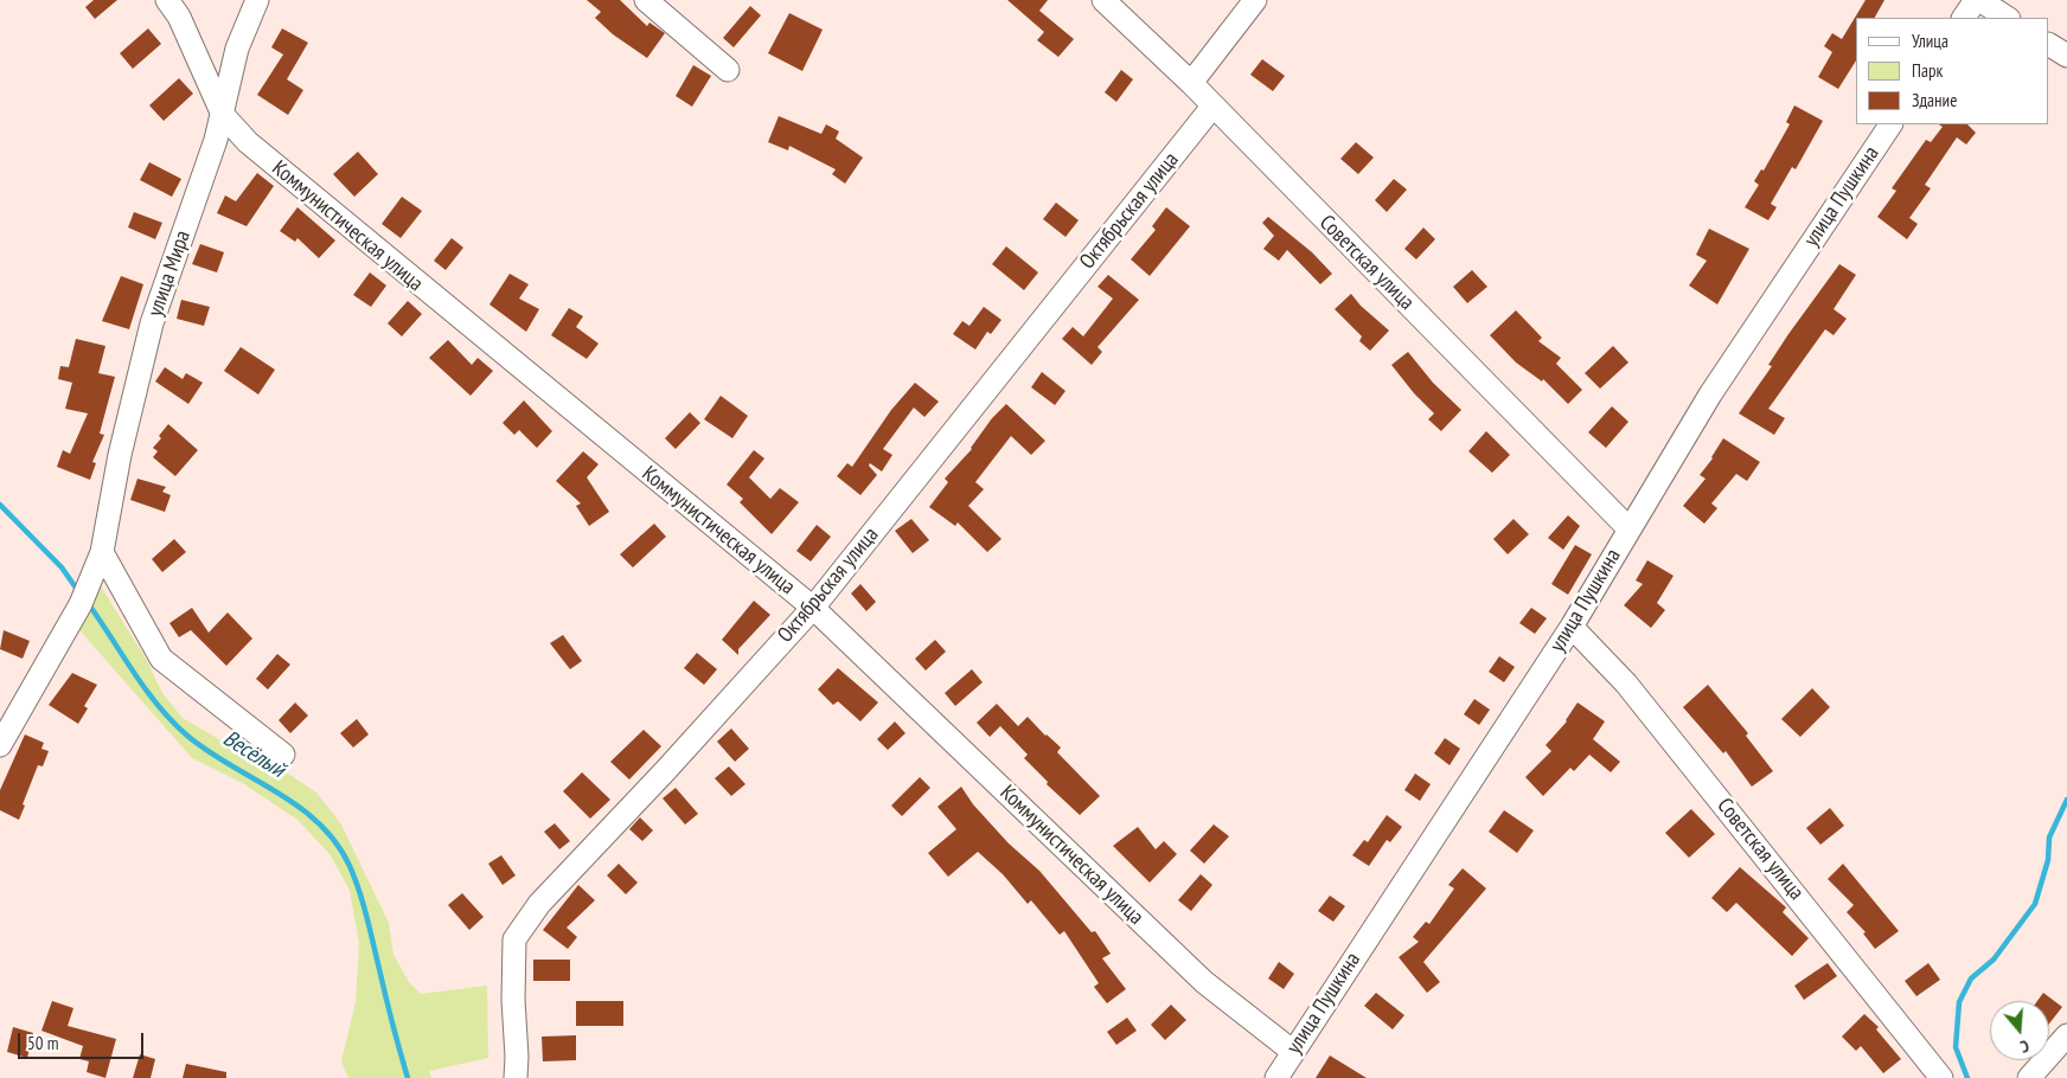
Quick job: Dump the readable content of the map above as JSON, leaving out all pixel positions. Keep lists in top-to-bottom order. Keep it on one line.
{"streets":{"street":["улица Пушкина","Октябрьская улица","Коммунистическая улица","Советская улица","улица Мира"]},"crossings":[["улица Пушкина","Коммунистическая улица"],["улица Пушкина","Советская улица"],["Октябрьская улица","Коммунистическая улица"],["Октябрьская улица","Советская улица"],["Коммунистическая улица","улица Мира"]],"water":["Весёлый"],"legend":["Улица","Парк","Здание"],"scale_bar":"50 m","north":"bottom"}
